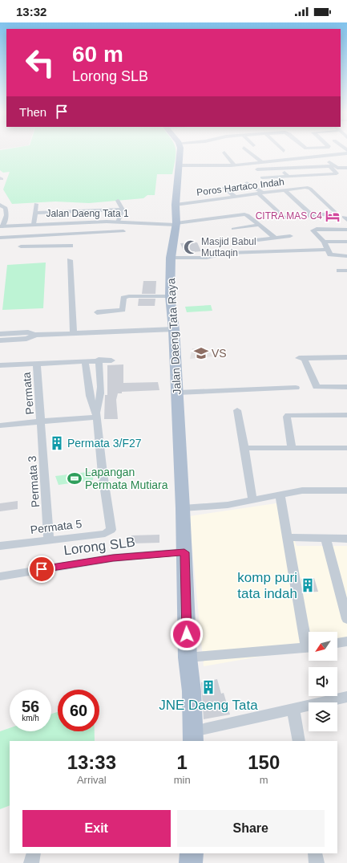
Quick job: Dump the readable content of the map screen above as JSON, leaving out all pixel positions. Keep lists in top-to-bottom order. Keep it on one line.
{"streets":{"main road":["Jalan Daeng Tata Raya"],"street":["Poros Hartaco Indah","Jalan Daeng Tata 1","Permata","Permata 3","Permata 5","Lorong SLB"]},"crossings":[["Poros Hartaco Indah","Jalan Daeng Tata Raya"],["Jalan Daeng Tata 1","Jalan Daeng Tata Raya"],["Jalan Daeng Tata Raya","Lorong SLB"],["Permata","Permata 3"],["Permata","Permata 5"],["Permata 3","Permata 5"]],"places":{"hotel":["CITRA MAS C4"],"mosque":["Masjid Babul Muttaqin"],"school or university":["VS"],"building":["Permata 3/F27","komp puri tata indah","JNE Daeng Tata"],"sports":["Lapangan Permata Mutiara"]},"north":"bottom left","page":{"status":"13:32","turn":["60 m","Lorong SLB"],"then":"Then","speed":"56 km/h","limit":"60","eta":["13:33","Arrival","1","min","150","m"],"buttons":["Exit","Share"]}}
